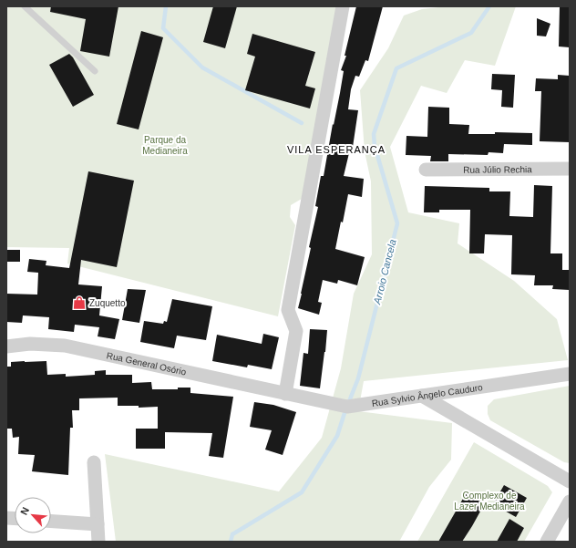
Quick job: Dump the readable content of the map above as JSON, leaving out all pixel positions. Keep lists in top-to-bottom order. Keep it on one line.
{"streets":{"street":["Rua Júlio Rechia","Rua General Osório","Rua Sylvio Ângelo Cauduro"]},"crossings":[["Rua General Osório","Rua Sylvio Ângelo Cauduro"]],"districts":["VILA ESPERANÇA"],"water":["Arroio Cancela"],"parks":["Parque da Medianeira","Complexo de Lazer Medianeira"],"places":{"shop":["Zuquetto"]},"north":"top left"}
